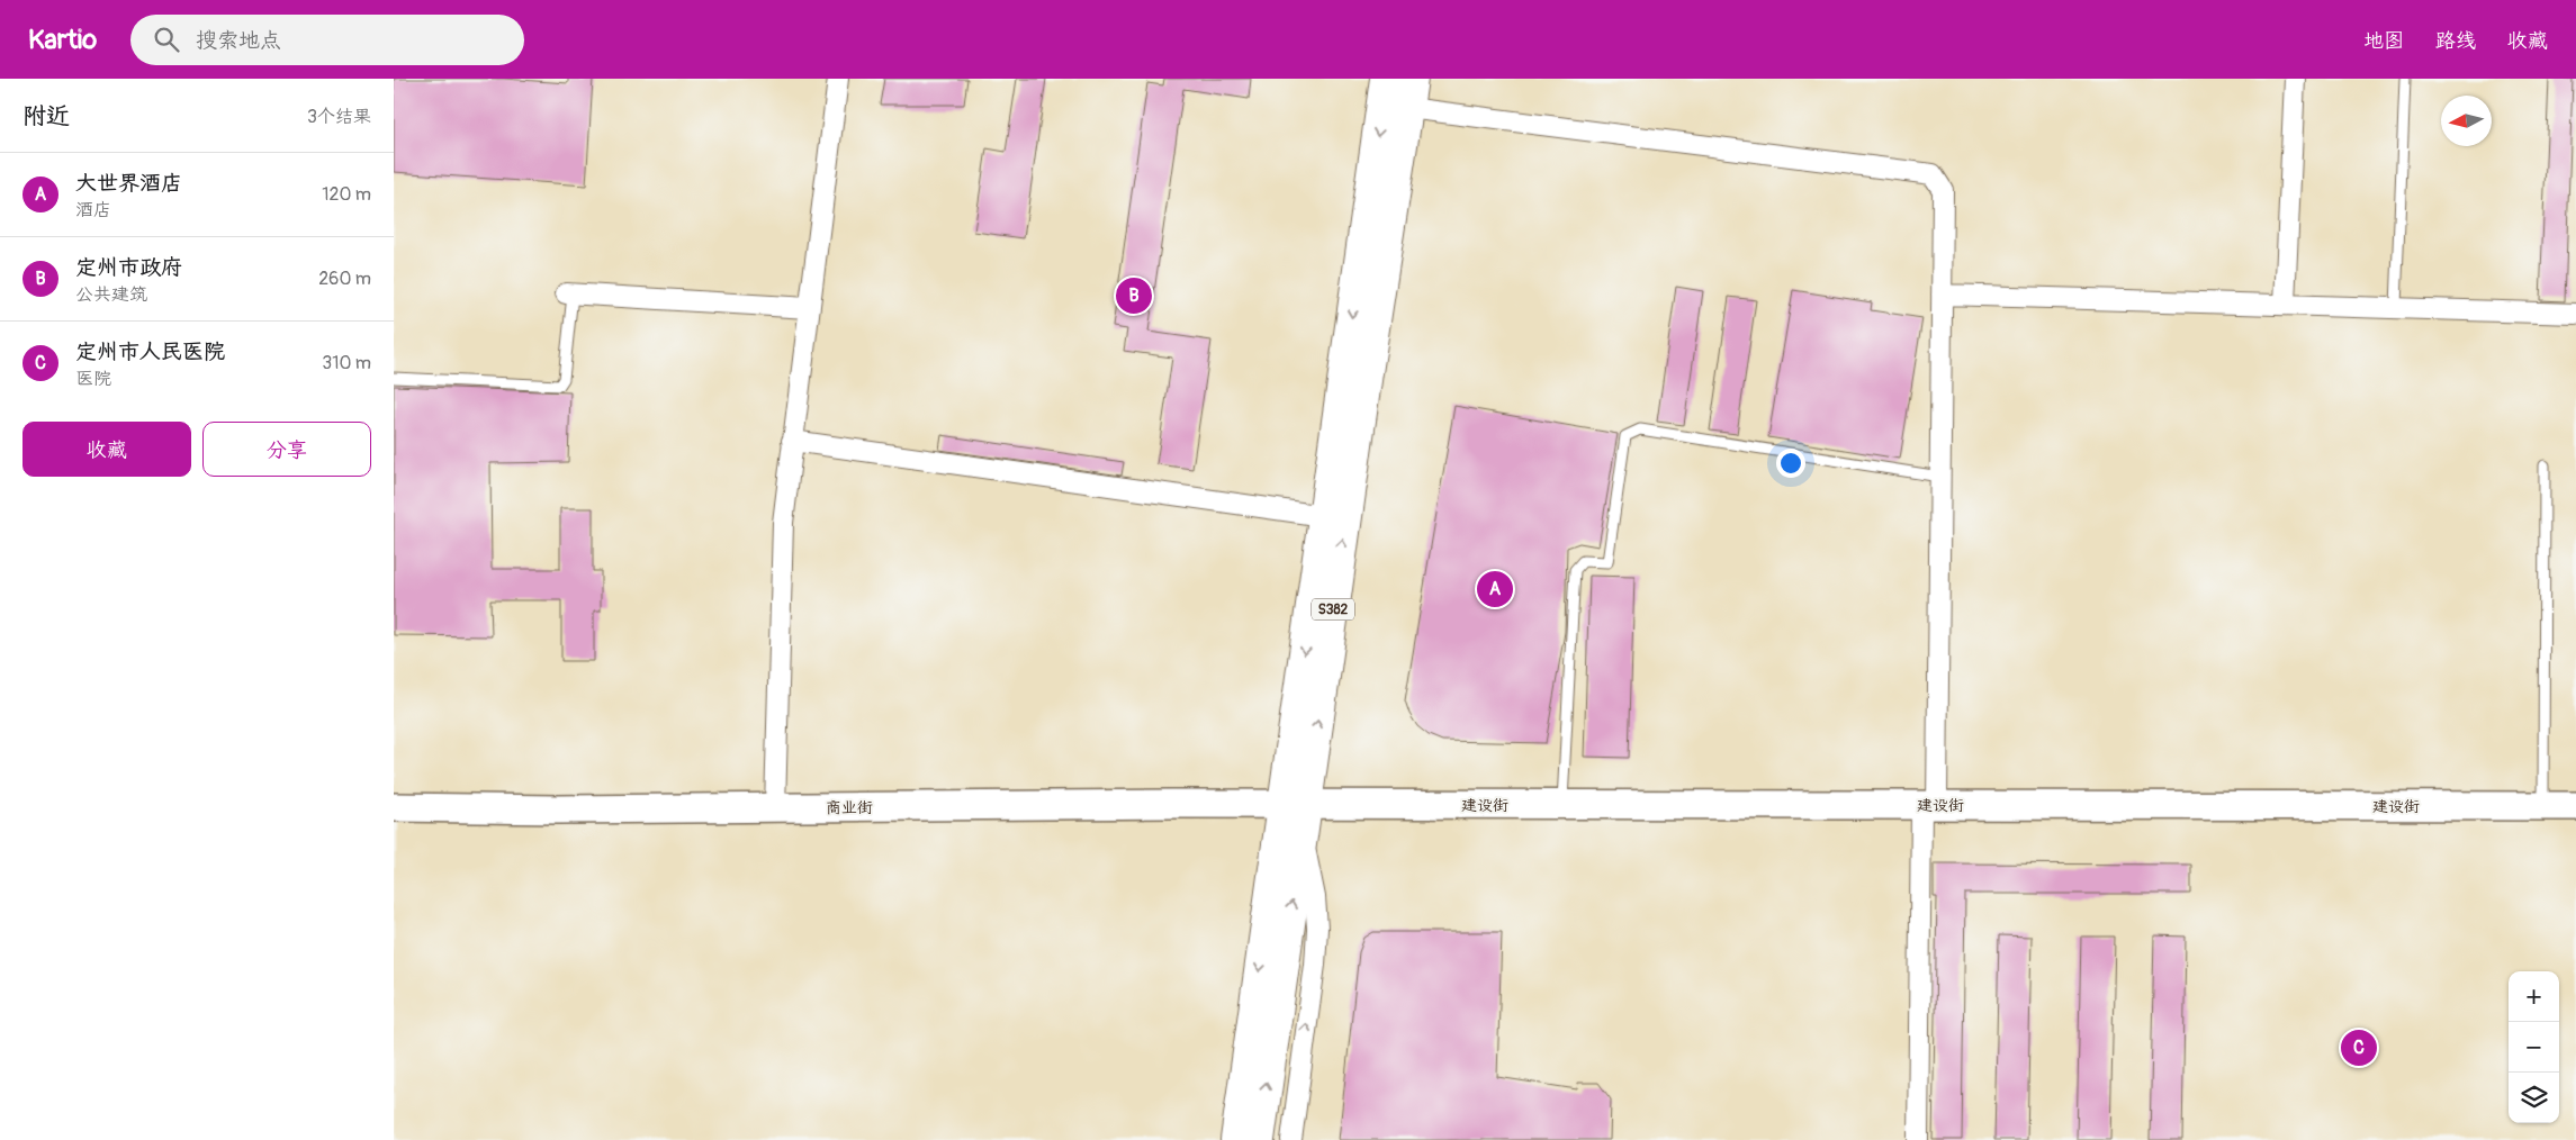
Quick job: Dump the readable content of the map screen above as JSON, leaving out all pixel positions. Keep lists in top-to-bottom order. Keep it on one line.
{"streets":{"main road":["S382"],"street":["建设街","商业街"]},"crossings":[["S382","建设街"],["S382","商业街"],["建设街","商业街"]],"north":"left","page":{"header":"Kartio","search":"搜索地点","nav":["地图","路线","收藏"],"heading":["附近","3个结果"],"list":[{"mark":"A","name":"大世界酒店","note":"酒店","value":"120 m"},{"mark":"B","name":"定州市政府","note":"公共建筑","value":"260 m"},{"mark":"C","name":"定州市人民医院","note":"医院","value":"310 m"}],"pins":["B","A","C"],"buttons":["收藏","分享"],"map_buttons":["+","−"]}}
